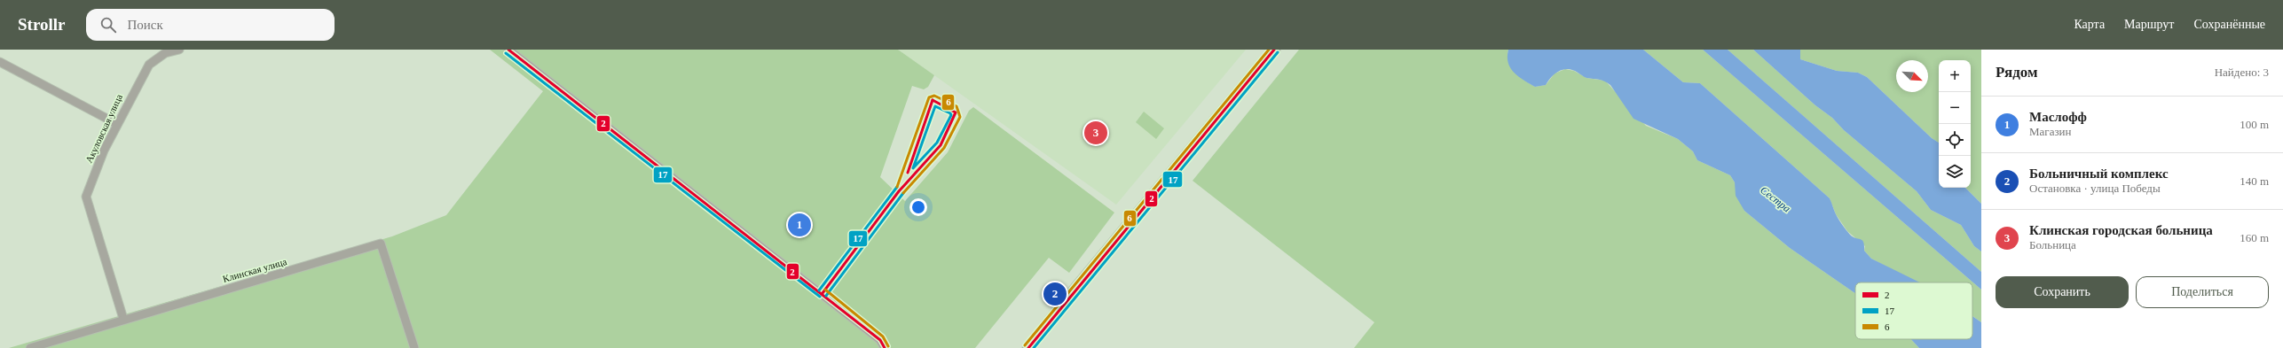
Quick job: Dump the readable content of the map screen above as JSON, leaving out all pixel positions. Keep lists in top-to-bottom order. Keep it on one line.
{"streets":{"street":["Акуловская улица","Клинская улица"]},"crossings":[["Акуловская улица","Клинская улица"]],"water":["Сестра"],"lines":["transit line 2","transit line 6","transit line 17"],"legend":["2","17","6"],"north":"bottom right","page":{"header":"Strollr","search":"Поиск","nav":["Карта","Маршрут","Сохранённые"],"heading":["Рядом","Найдено: 3"],"map_buttons":["+","−"],"list":[{"mark":"1","name":"Маслофф","note":"Магазин","value":"100 m"},{"mark":"2","name":"Больничный комплекс","note":"Остановка · улица Победы","value":"140 m"},{"mark":"3","name":"Клинская городская больница","note":"Больница","value":"160 m"}],"pins":["3","1","2"],"buttons":["Сохранить","Поделиться"]}}
